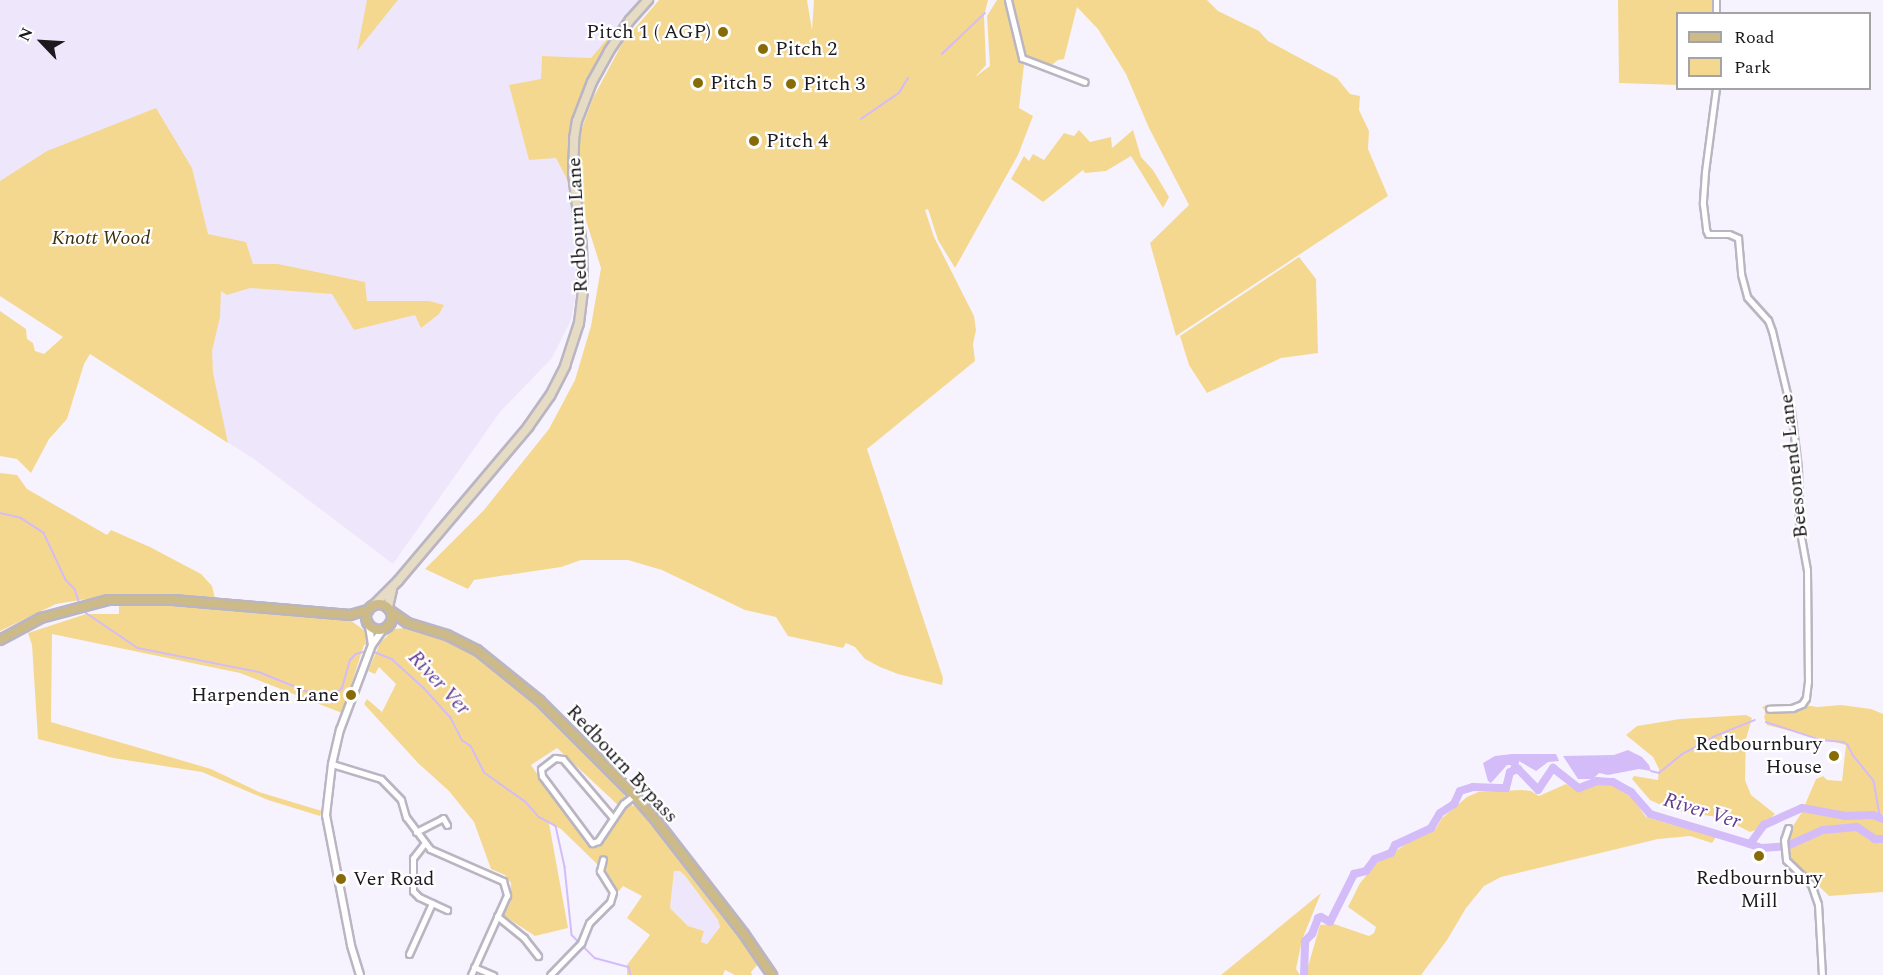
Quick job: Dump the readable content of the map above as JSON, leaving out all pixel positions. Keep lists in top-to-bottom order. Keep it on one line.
{"streets":{"main road":["Redbourn Lane","Redbourn Bypass"],"street":["Beesonend Lane"]},"crossings":[["Redbourn Lane","Redbourn Bypass"]],"water":["River Ver"],"parks":["Knott Wood"],"places":["Pitch 1 ( AGP)","Pitch 2","Pitch 5","Pitch 3","Pitch 4","Harpenden Lane","Redbournbury House","Redbournbury Mill","Ver Road"],"legend":["Road","Park"],"north":"top left"}
